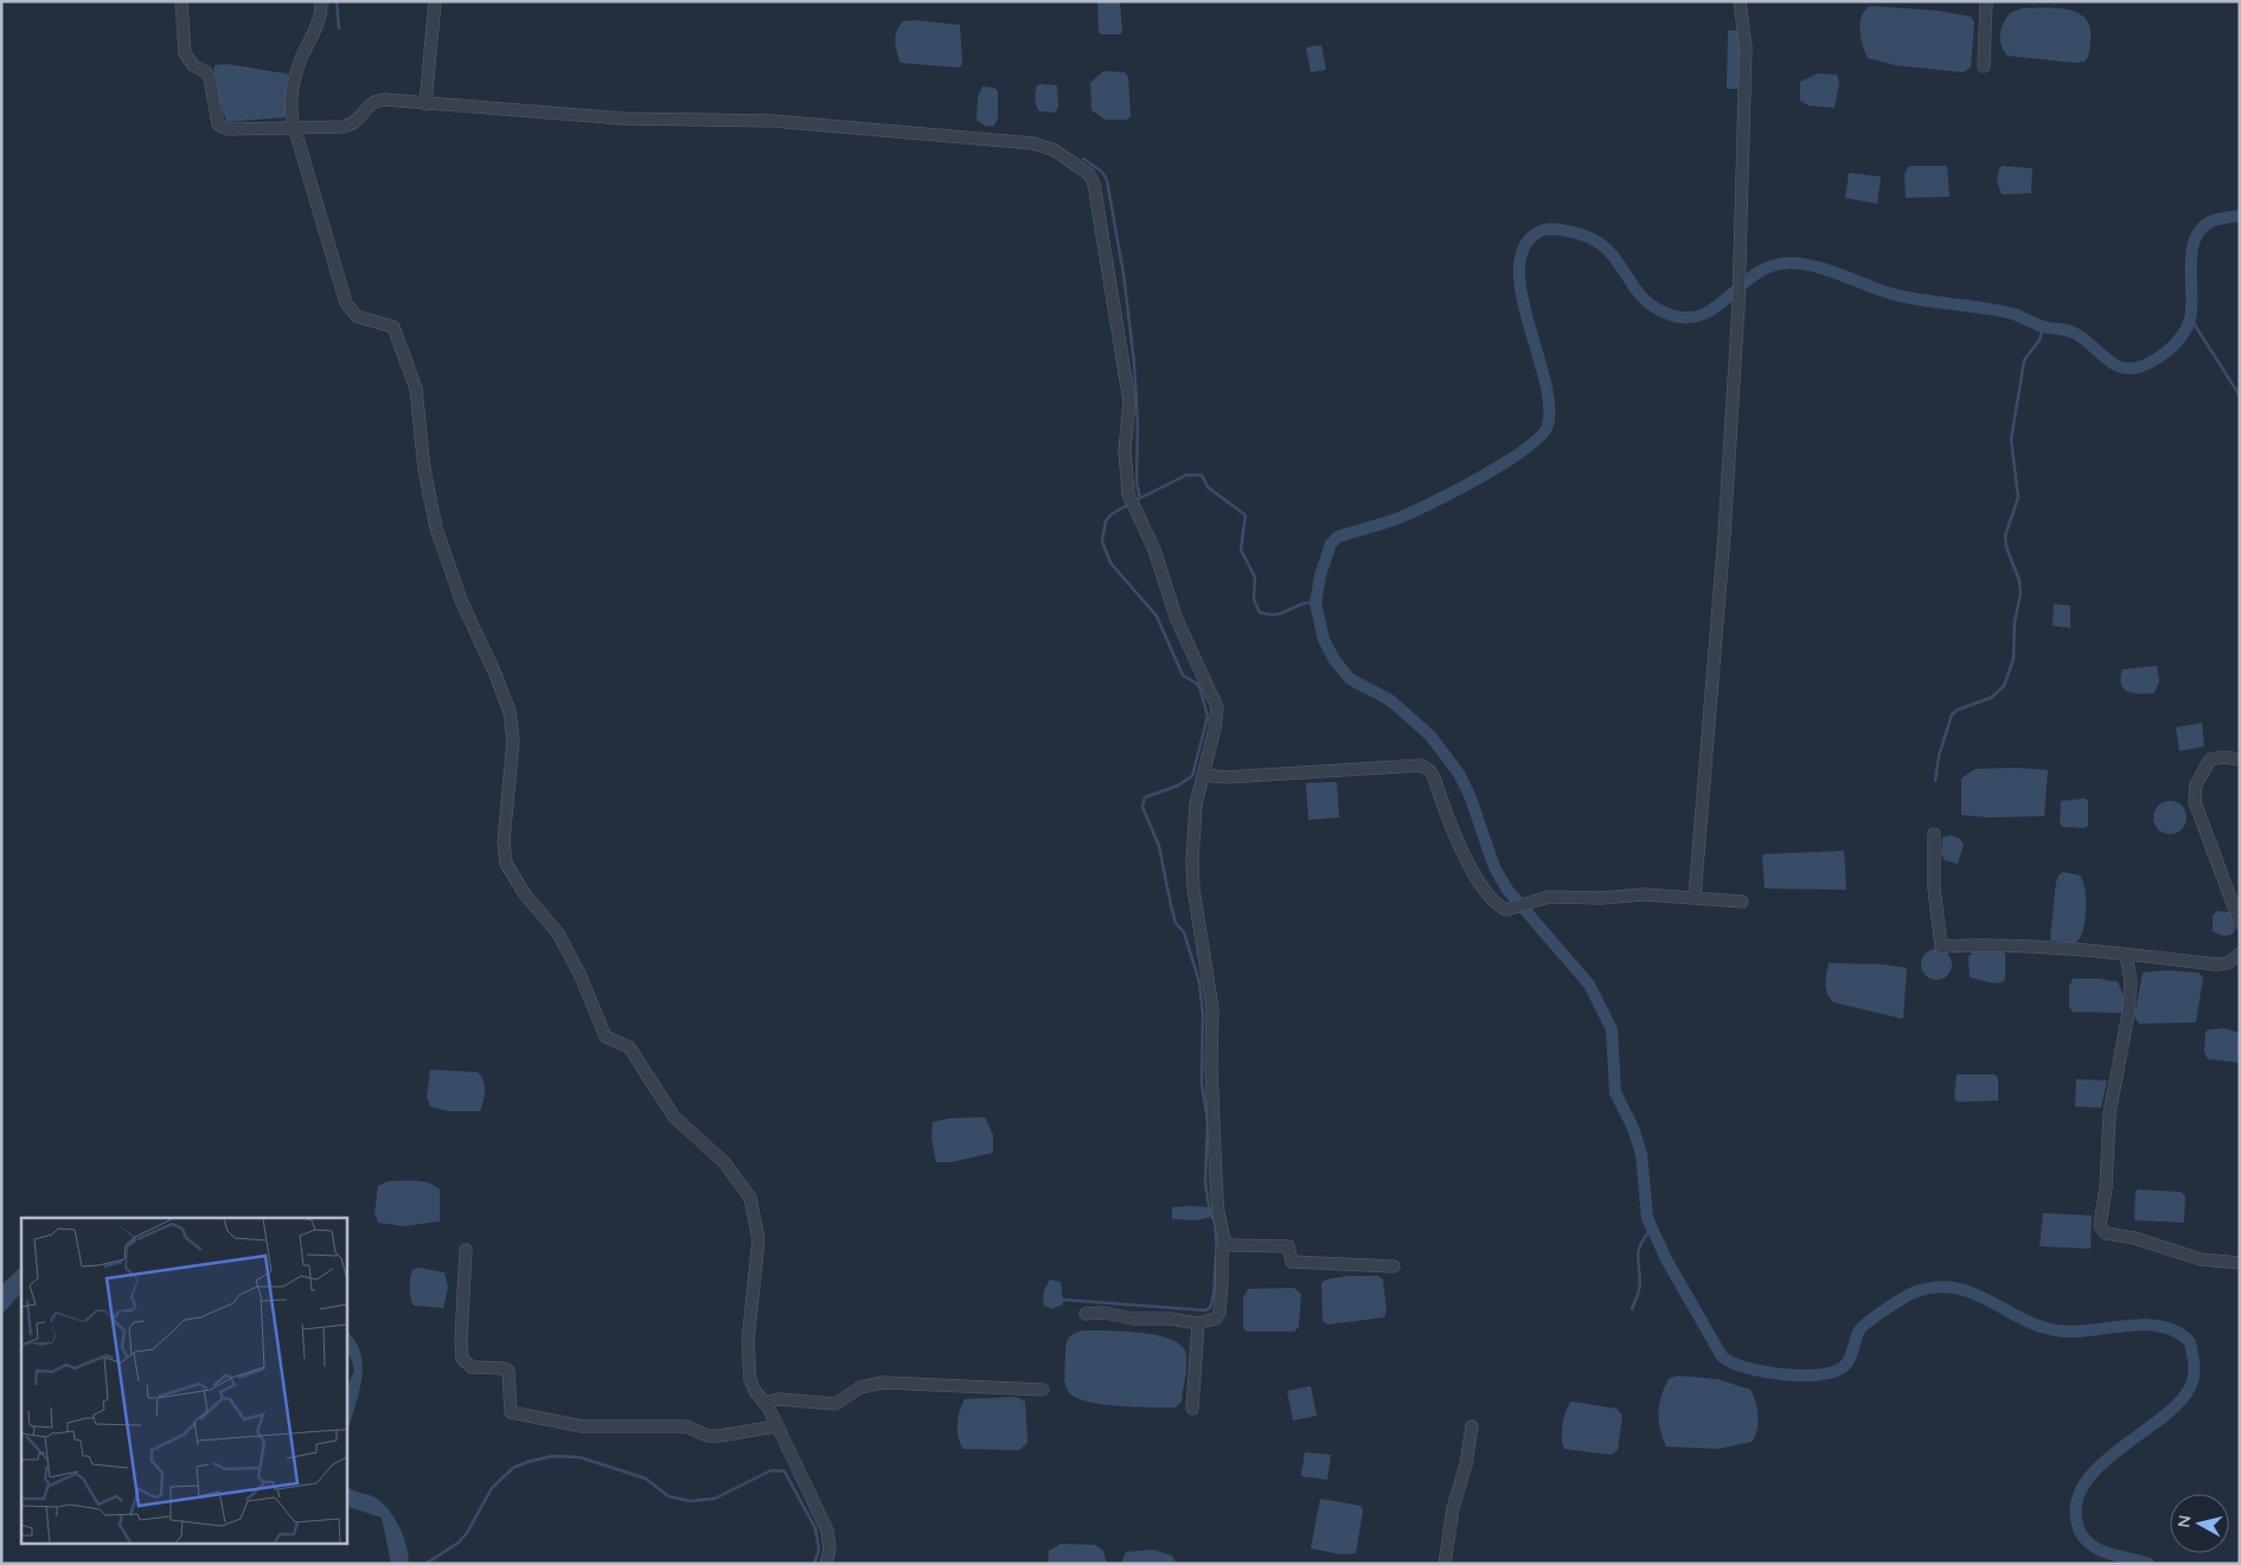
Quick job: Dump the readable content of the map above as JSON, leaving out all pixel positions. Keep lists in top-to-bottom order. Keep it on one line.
{"north":"left"}
